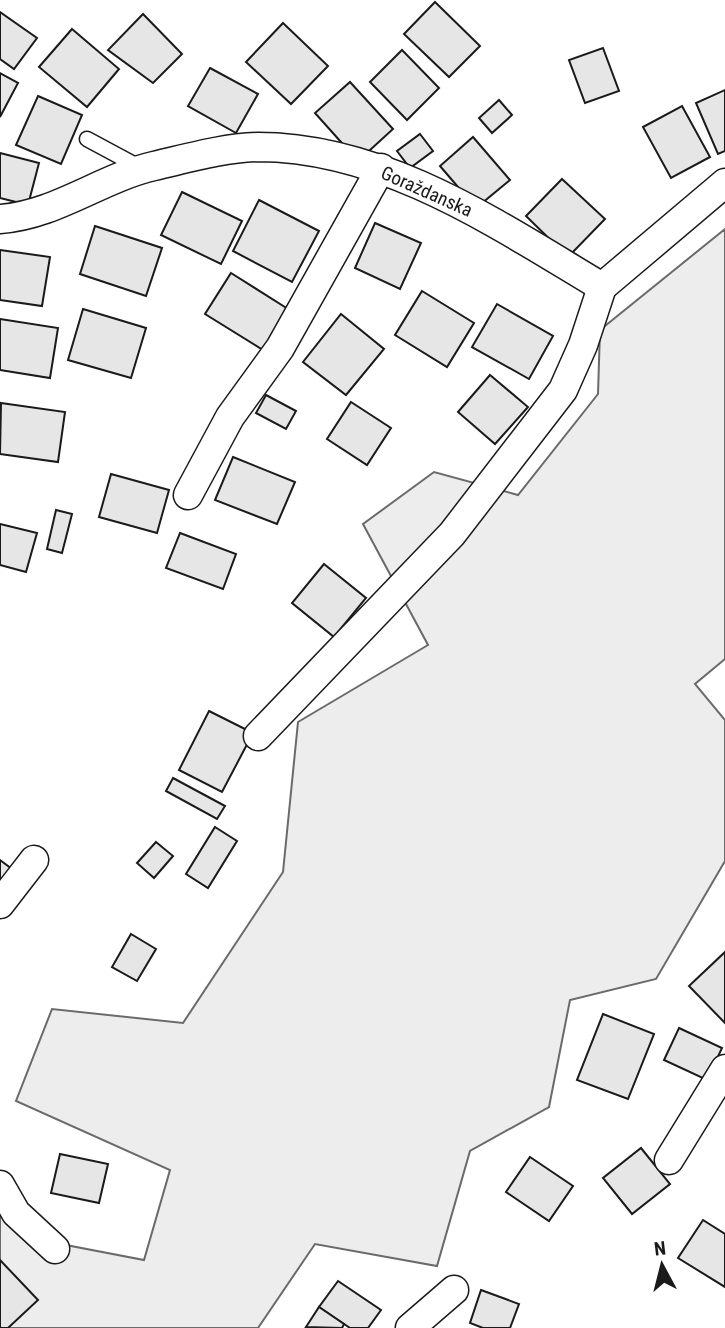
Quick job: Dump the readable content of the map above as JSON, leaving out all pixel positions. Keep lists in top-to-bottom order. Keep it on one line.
{"streets":{"street":["Goraždanska"]},"north":"top"}
